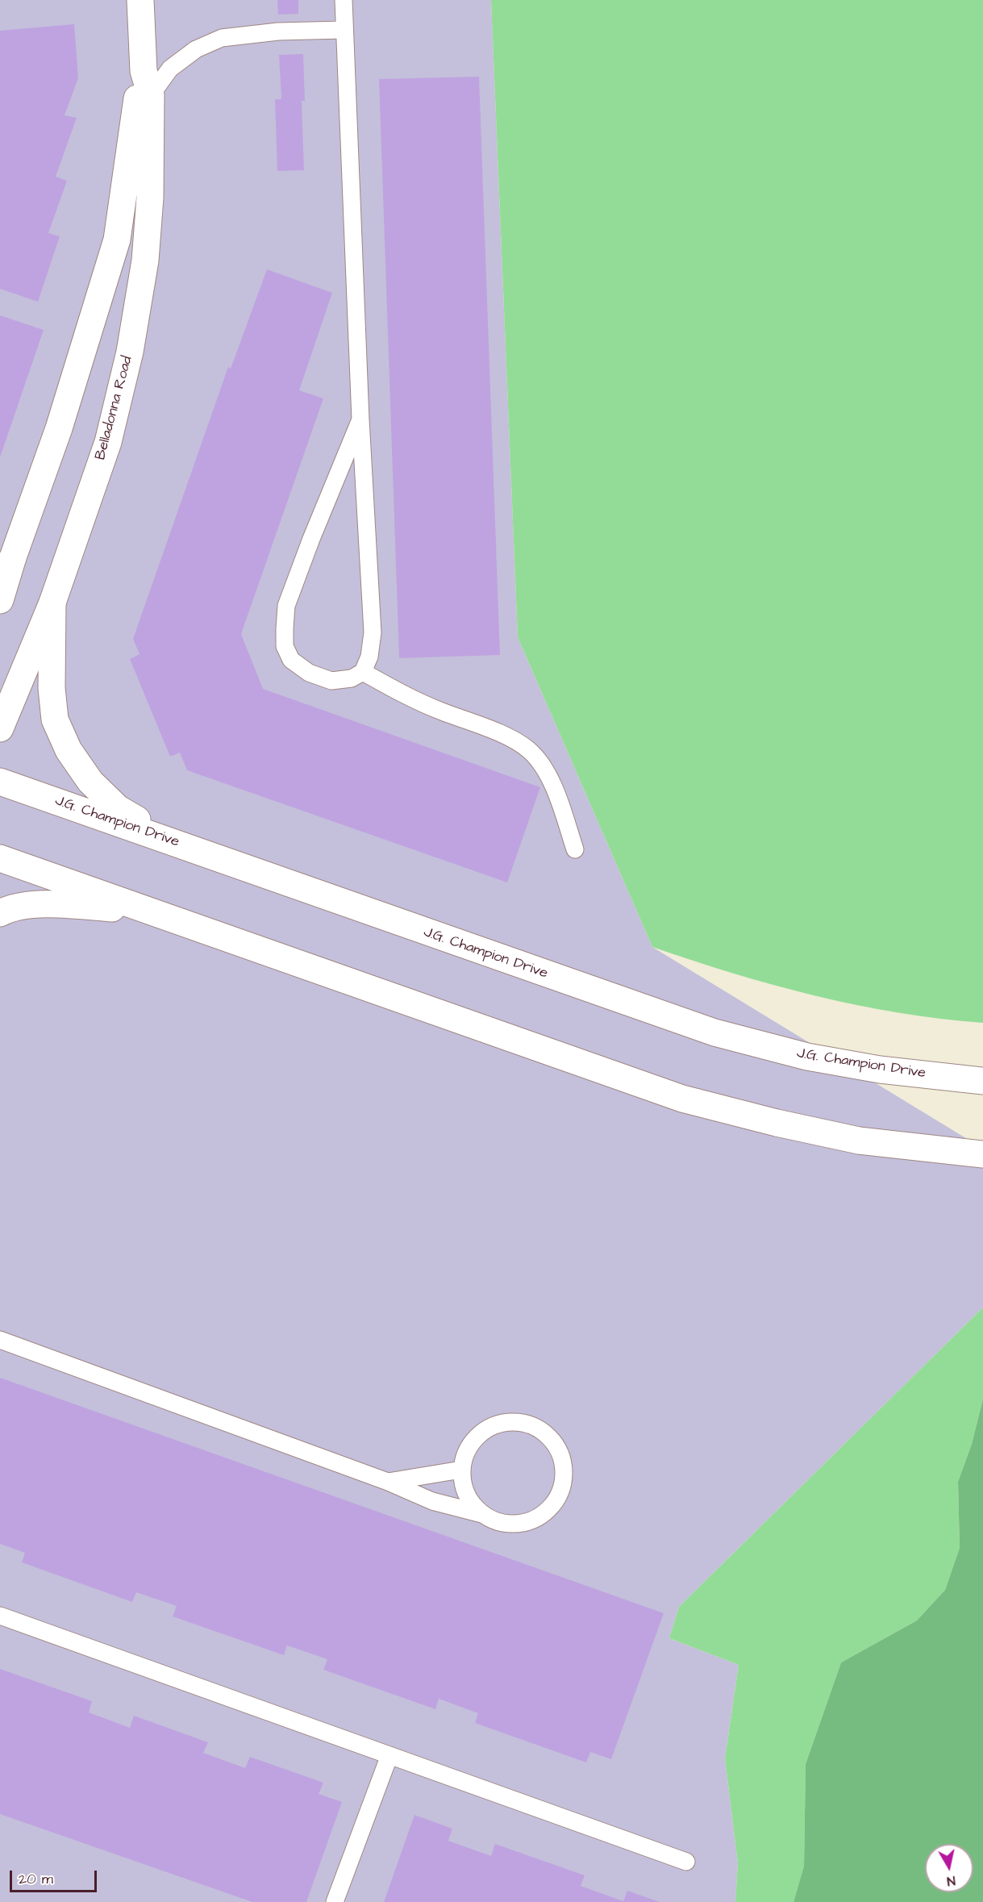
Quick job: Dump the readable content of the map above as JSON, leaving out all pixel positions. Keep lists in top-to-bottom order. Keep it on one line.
{"streets":{"street":["Belladonna Road","J.G. Champion Drive"]},"scale_bar":"20 m","north":"bottom"}
